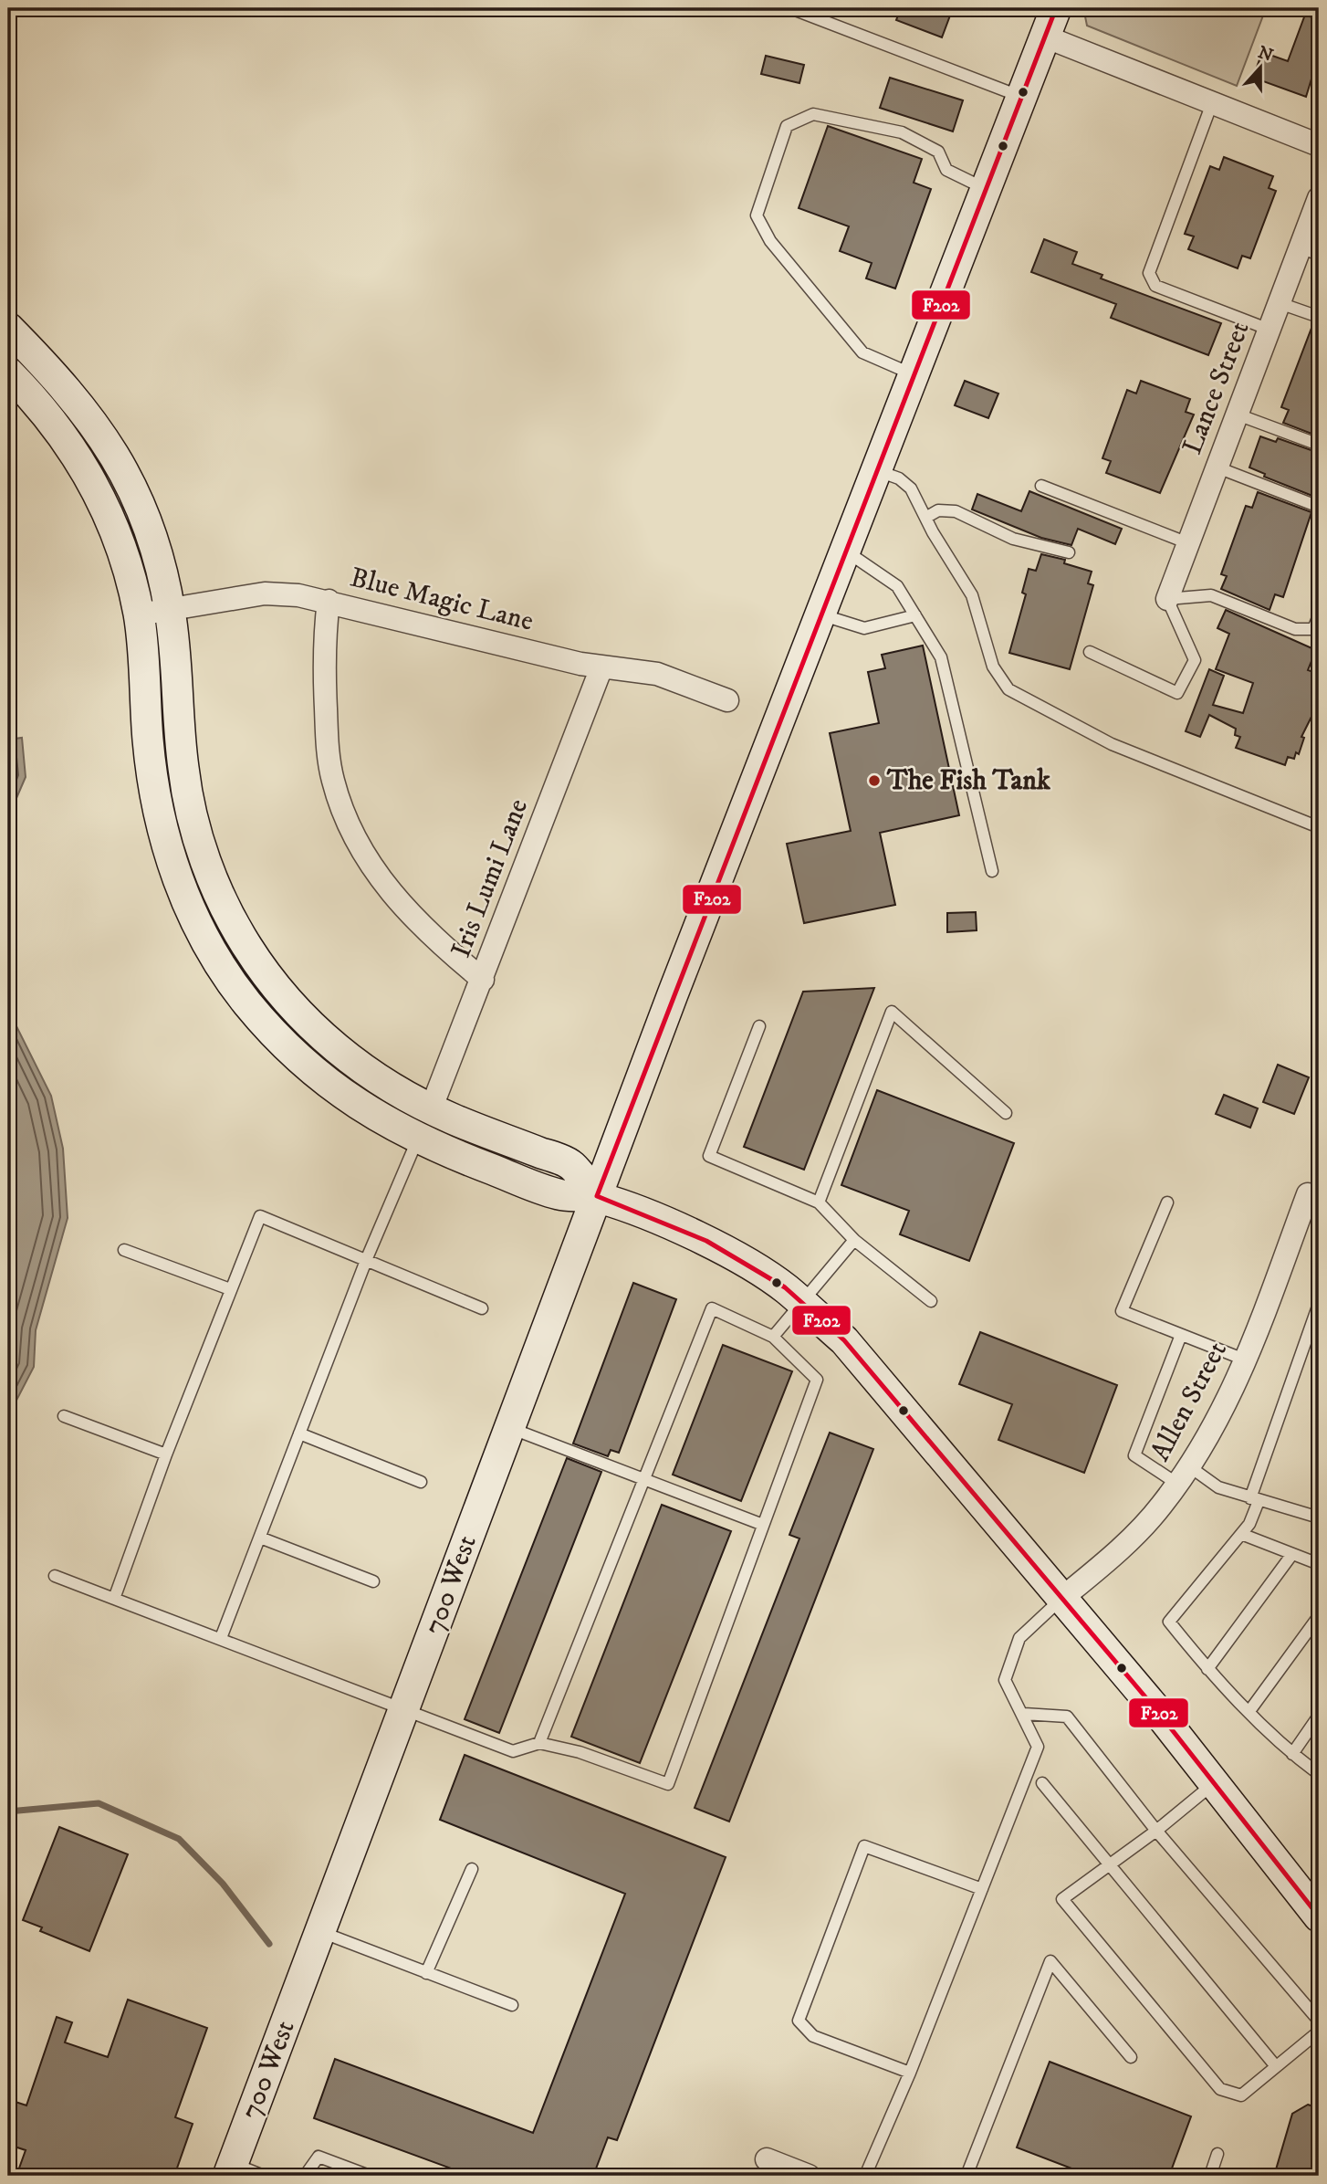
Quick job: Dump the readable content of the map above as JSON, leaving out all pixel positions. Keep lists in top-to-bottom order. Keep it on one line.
{"streets":{"main road":["700 West"],"street":["Lance Street","Blue Magic Lane","Iris Lumi Lane","Allen Street"]},"crossings":[["Blue Magic Lane","Iris Lumi Lane"]],"places":["The Fish Tank"],"lines":["transit line F202"],"north":"top"}
